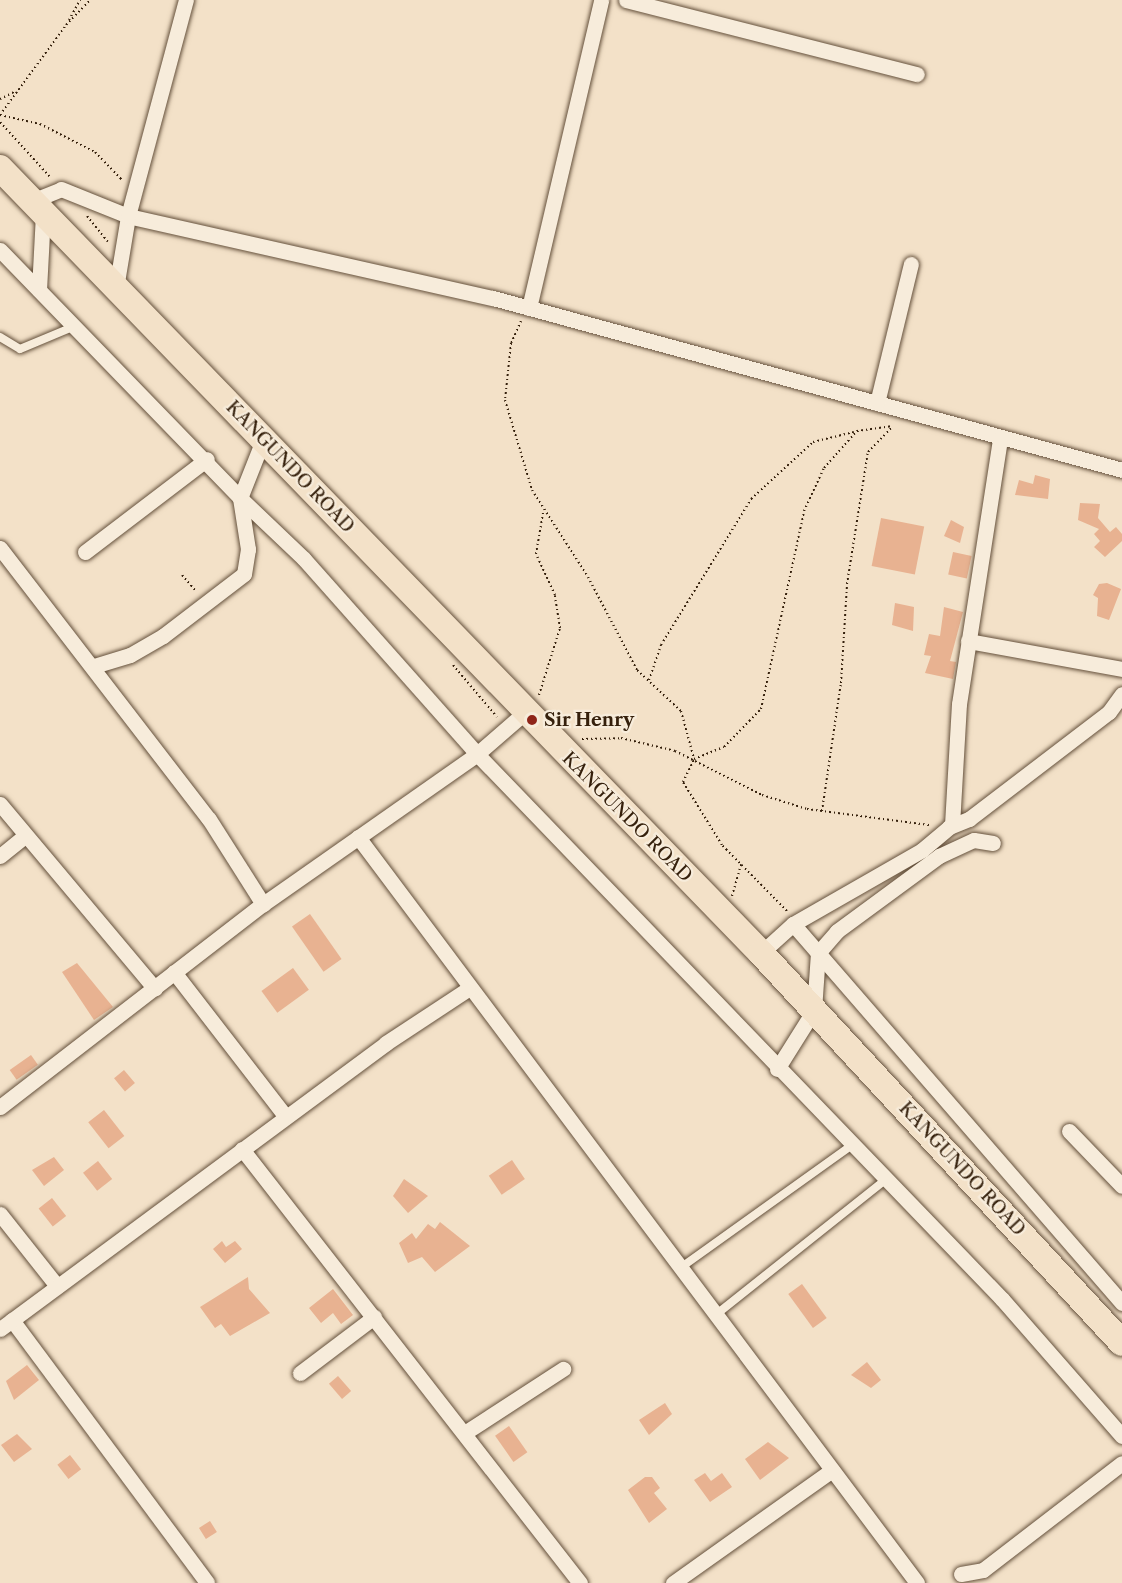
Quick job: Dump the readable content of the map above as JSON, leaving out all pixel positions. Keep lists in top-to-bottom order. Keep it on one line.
{"streets":{"highway":["KANGUNDO ROAD"]},"places":["Sir Henry"]}
